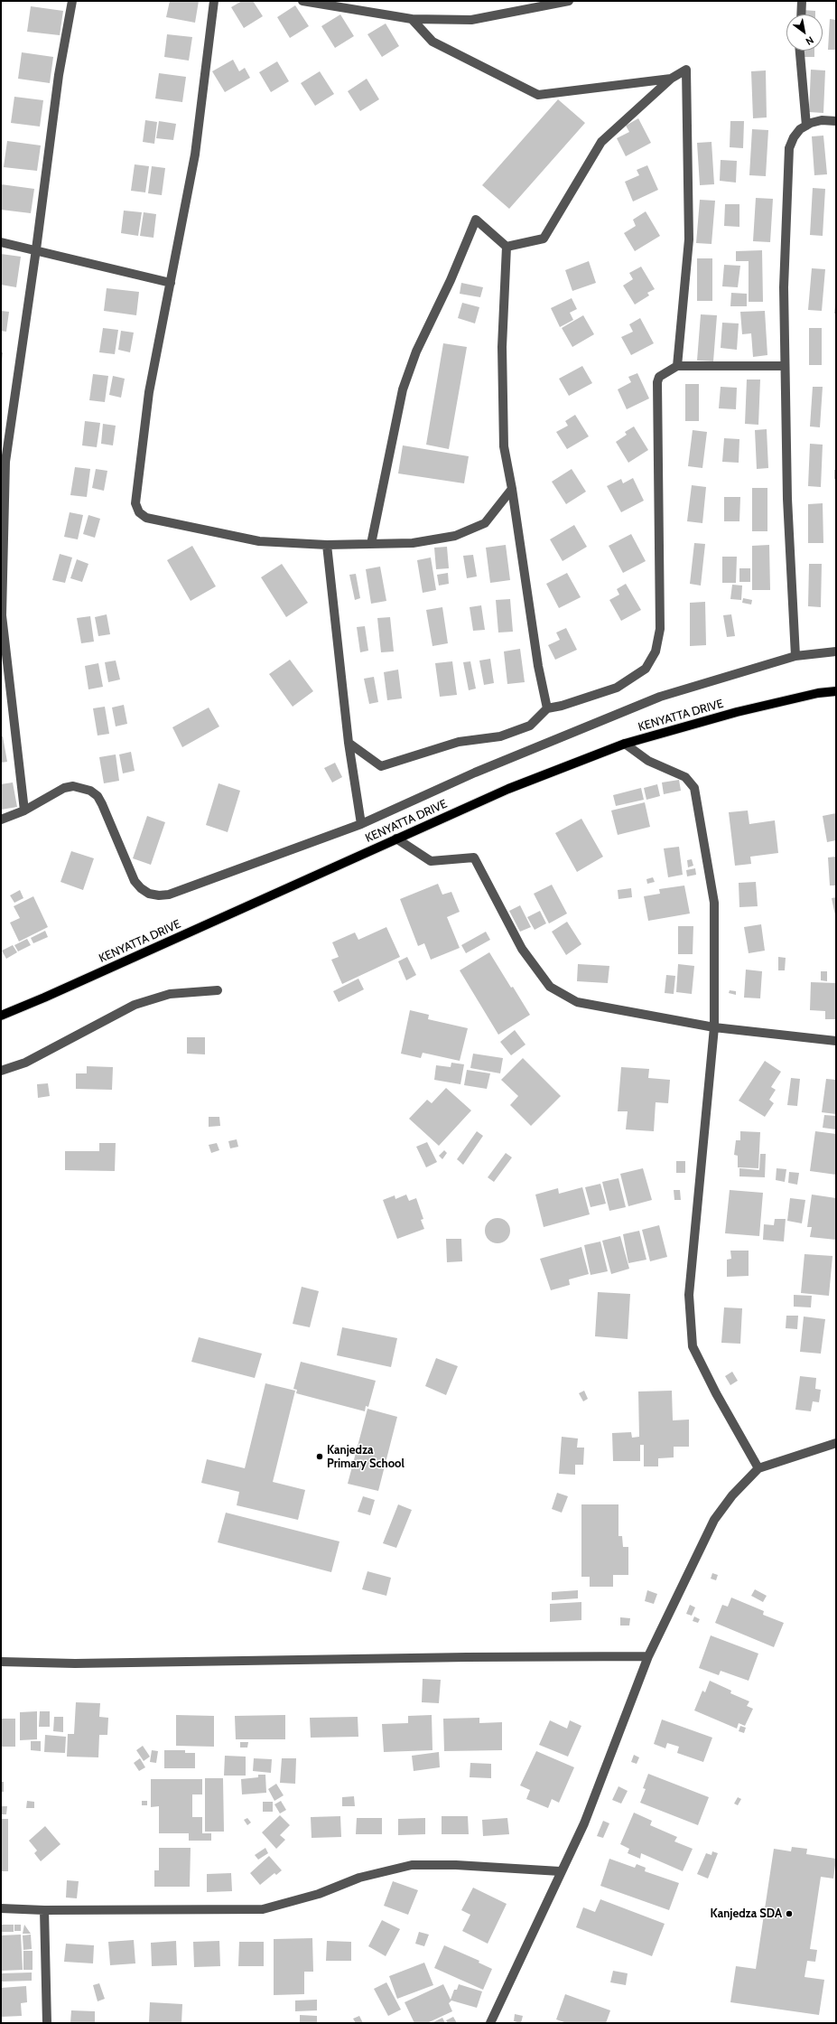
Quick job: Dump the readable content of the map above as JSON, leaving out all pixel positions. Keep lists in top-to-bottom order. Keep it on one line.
{"streets":{"main road":["KENYATTA DRIVE"]},"places":["Kanjedza Primary School","Kanjedza SDA"],"north":"bottom right"}
